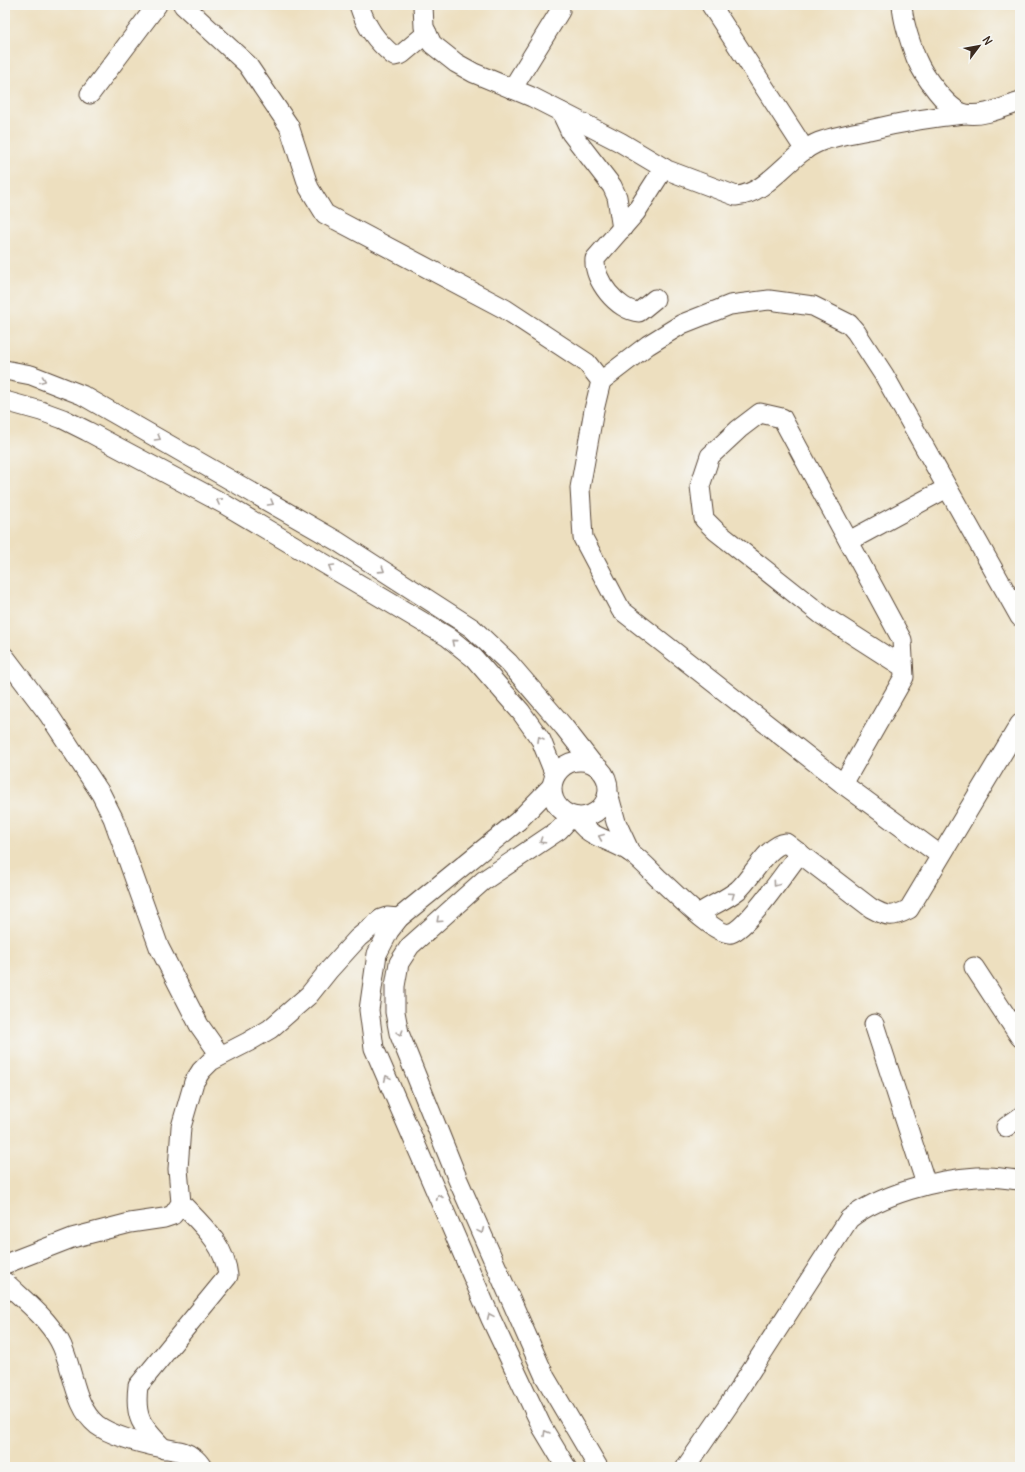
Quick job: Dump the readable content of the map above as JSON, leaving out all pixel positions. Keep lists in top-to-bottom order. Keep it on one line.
{"north":"top right"}
